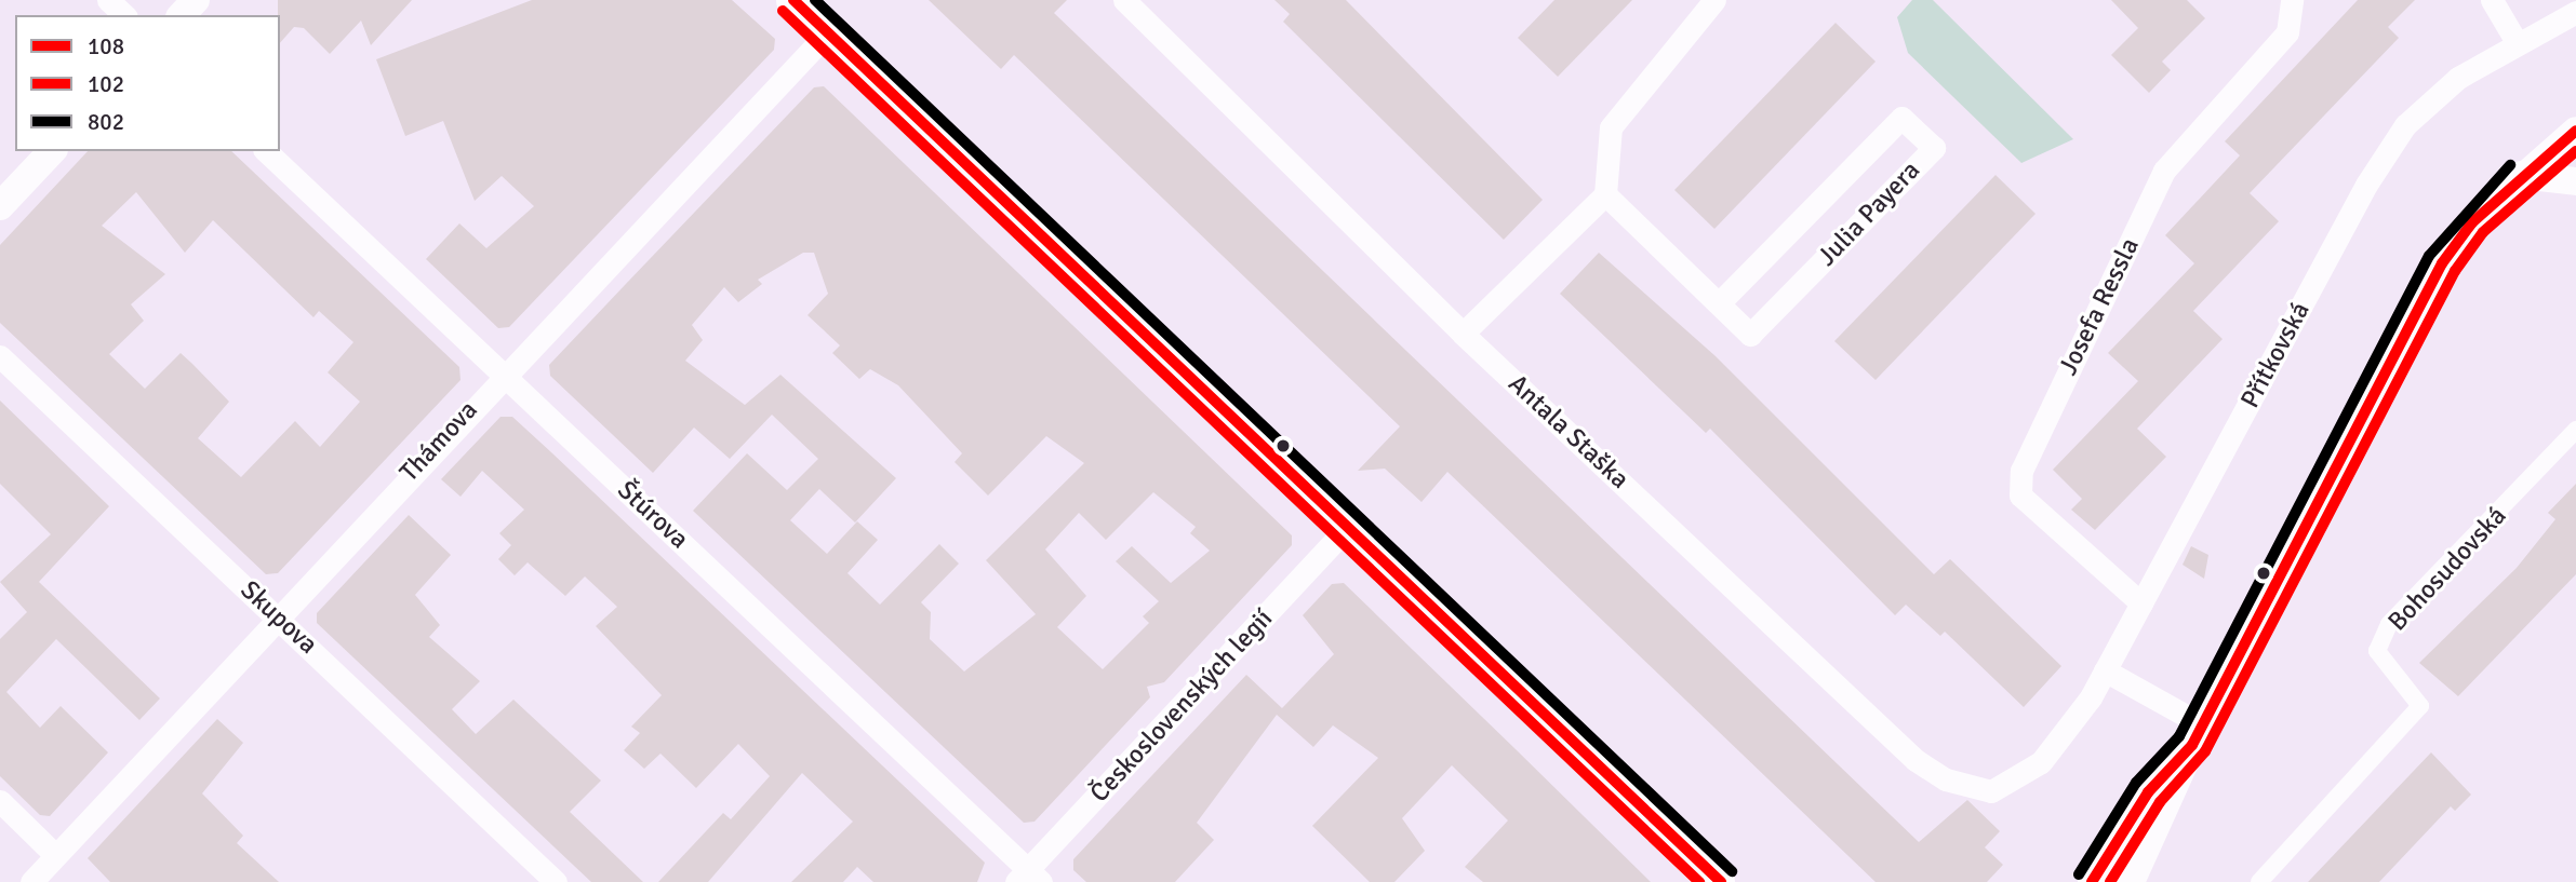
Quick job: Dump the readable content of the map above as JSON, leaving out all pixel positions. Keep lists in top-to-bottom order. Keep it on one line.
{"streets":{"street":["Julia Payera","Josefa Ressla","Přítkovská","Antala Staška","Thámova","Štúrova","Bohosudovská","Skupova","Československých legií"]},"crossings":[["Josefa Ressla","Přítkovská"],["Přítkovská","Antala Staška"],["Thámova","Štúrova"],["Thámova","Skupova"],["Štúrova","Československých legií"]],"lines":["transit line 108","transit line 802","transit line 102"],"legend":["108","102","802"]}
